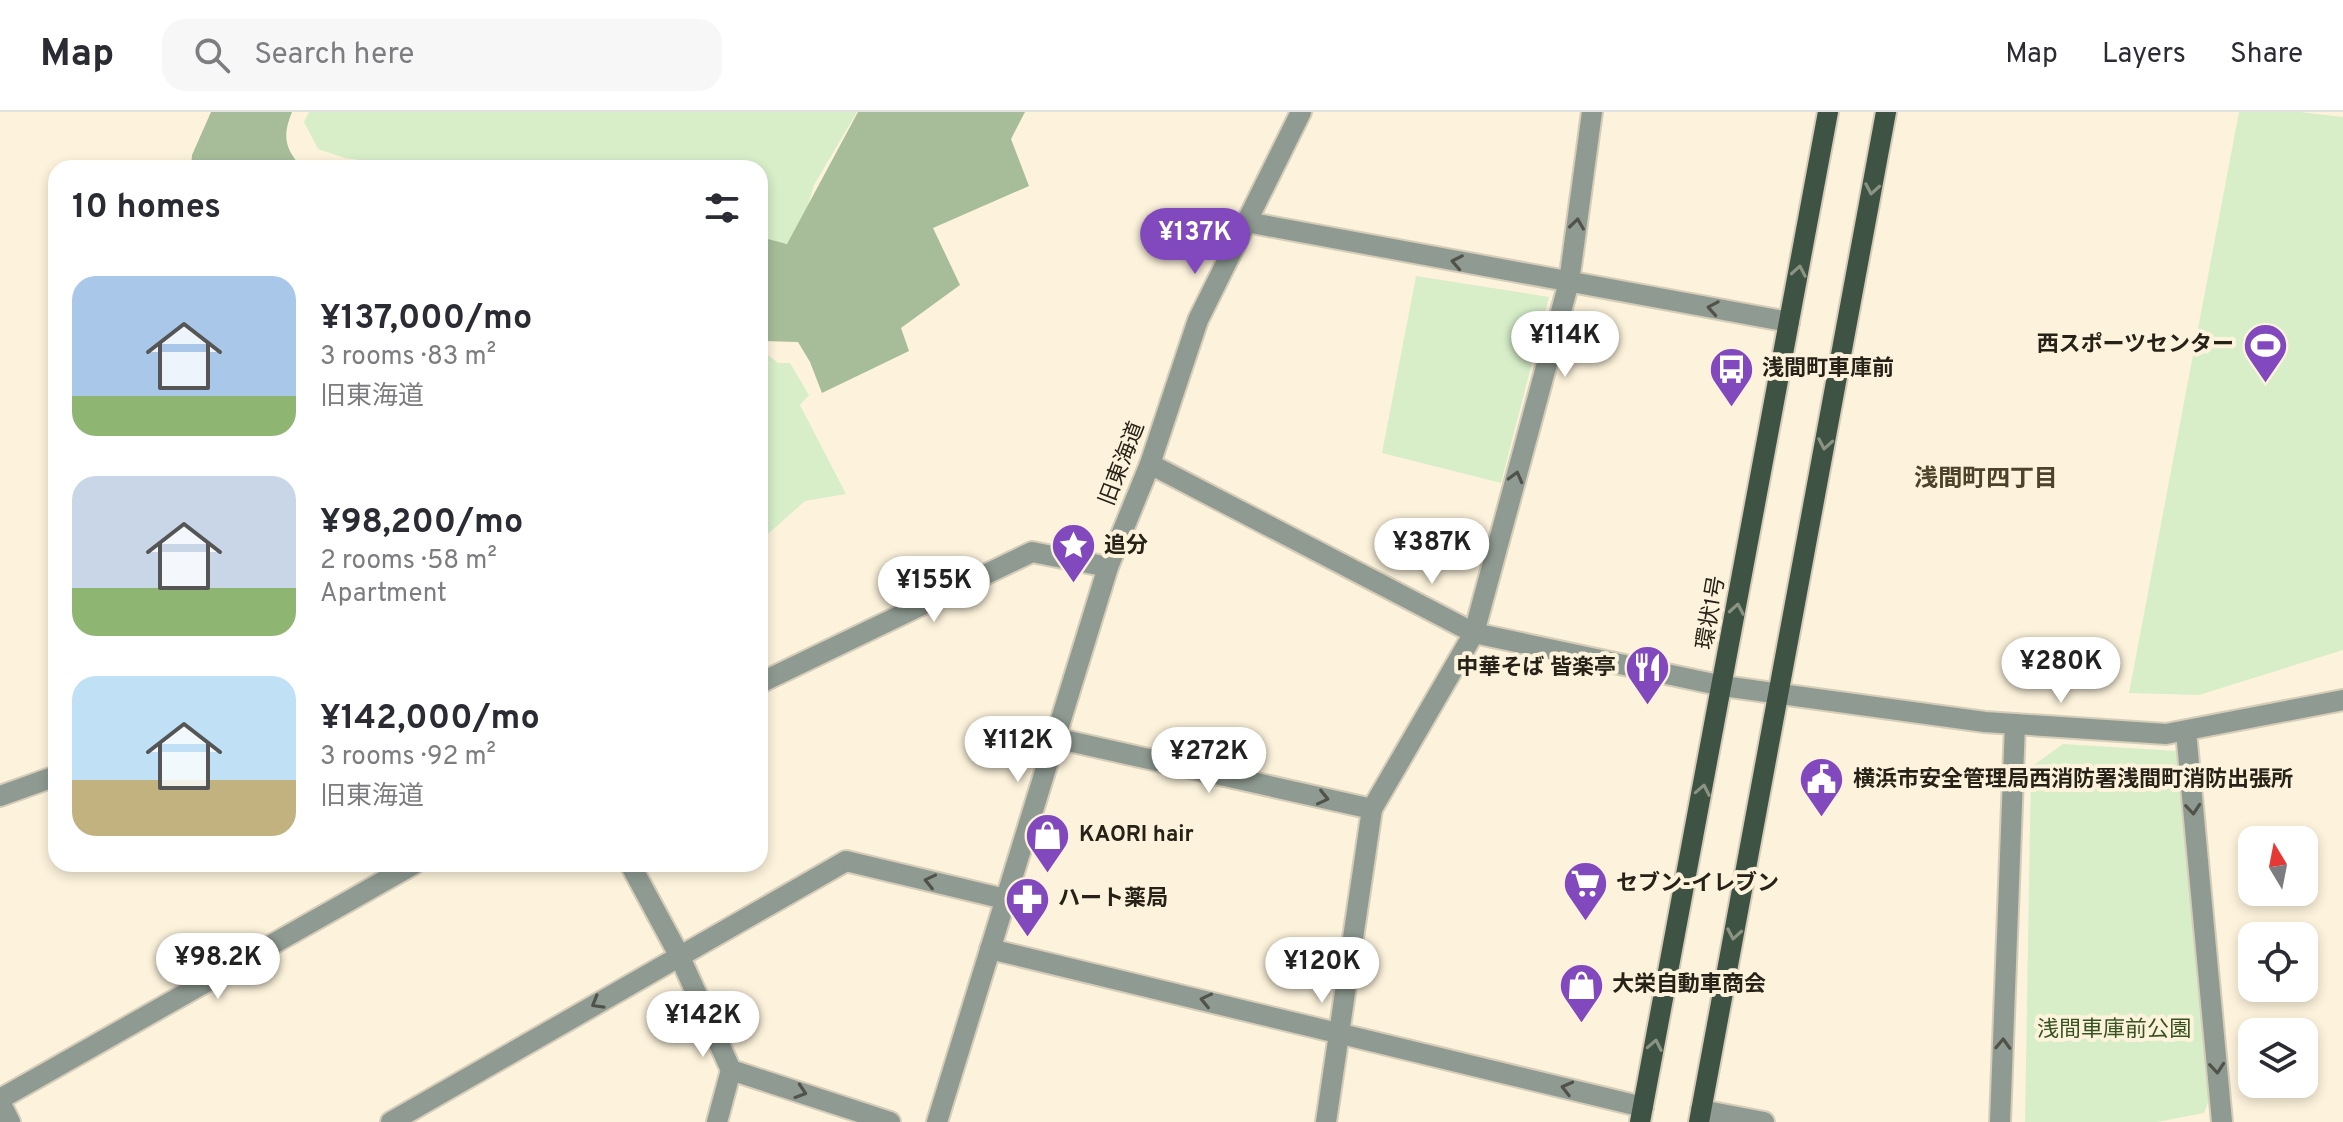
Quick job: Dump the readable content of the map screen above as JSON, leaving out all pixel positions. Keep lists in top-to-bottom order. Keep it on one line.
{"streets":{"main road":["環状1号"],"street":["旧東海道"]},"districts":["浅間町四丁目"],"parks":["浅間車庫前公園"],"places":{"sports":["西スポーツセンター"],"bus stop":["浅間町車庫前"],"place":["追分"],"restaurant":["中華そば 皆楽亭"],"public building":["横浜市安全管理局西消防署浅間町消防出張所"],"shop":["KAORI hair","大栄自動車商会"],"supermarket":["セブン-イレブン"],"pharmacy":["ハート薬局"]},"north":"top","page":{"header":"Map","search":"Search here","nav":["Map","Layers","Share"],"heading":"10 homes","price":["¥137K","¥114K","¥387K","¥155K","¥280K","¥112K","¥272K","¥98.2K","¥120K","¥142K"],"list":[{"name":"¥137,000/mo","note":"3 rooms · 83 m² · 旧東海道"},{"name":"¥98,200/mo","note":"2 rooms · 58 m² · Apartment"},{"name":"¥142,000/mo","note":"3 rooms · 92 m² · 旧東海道"}]}}
